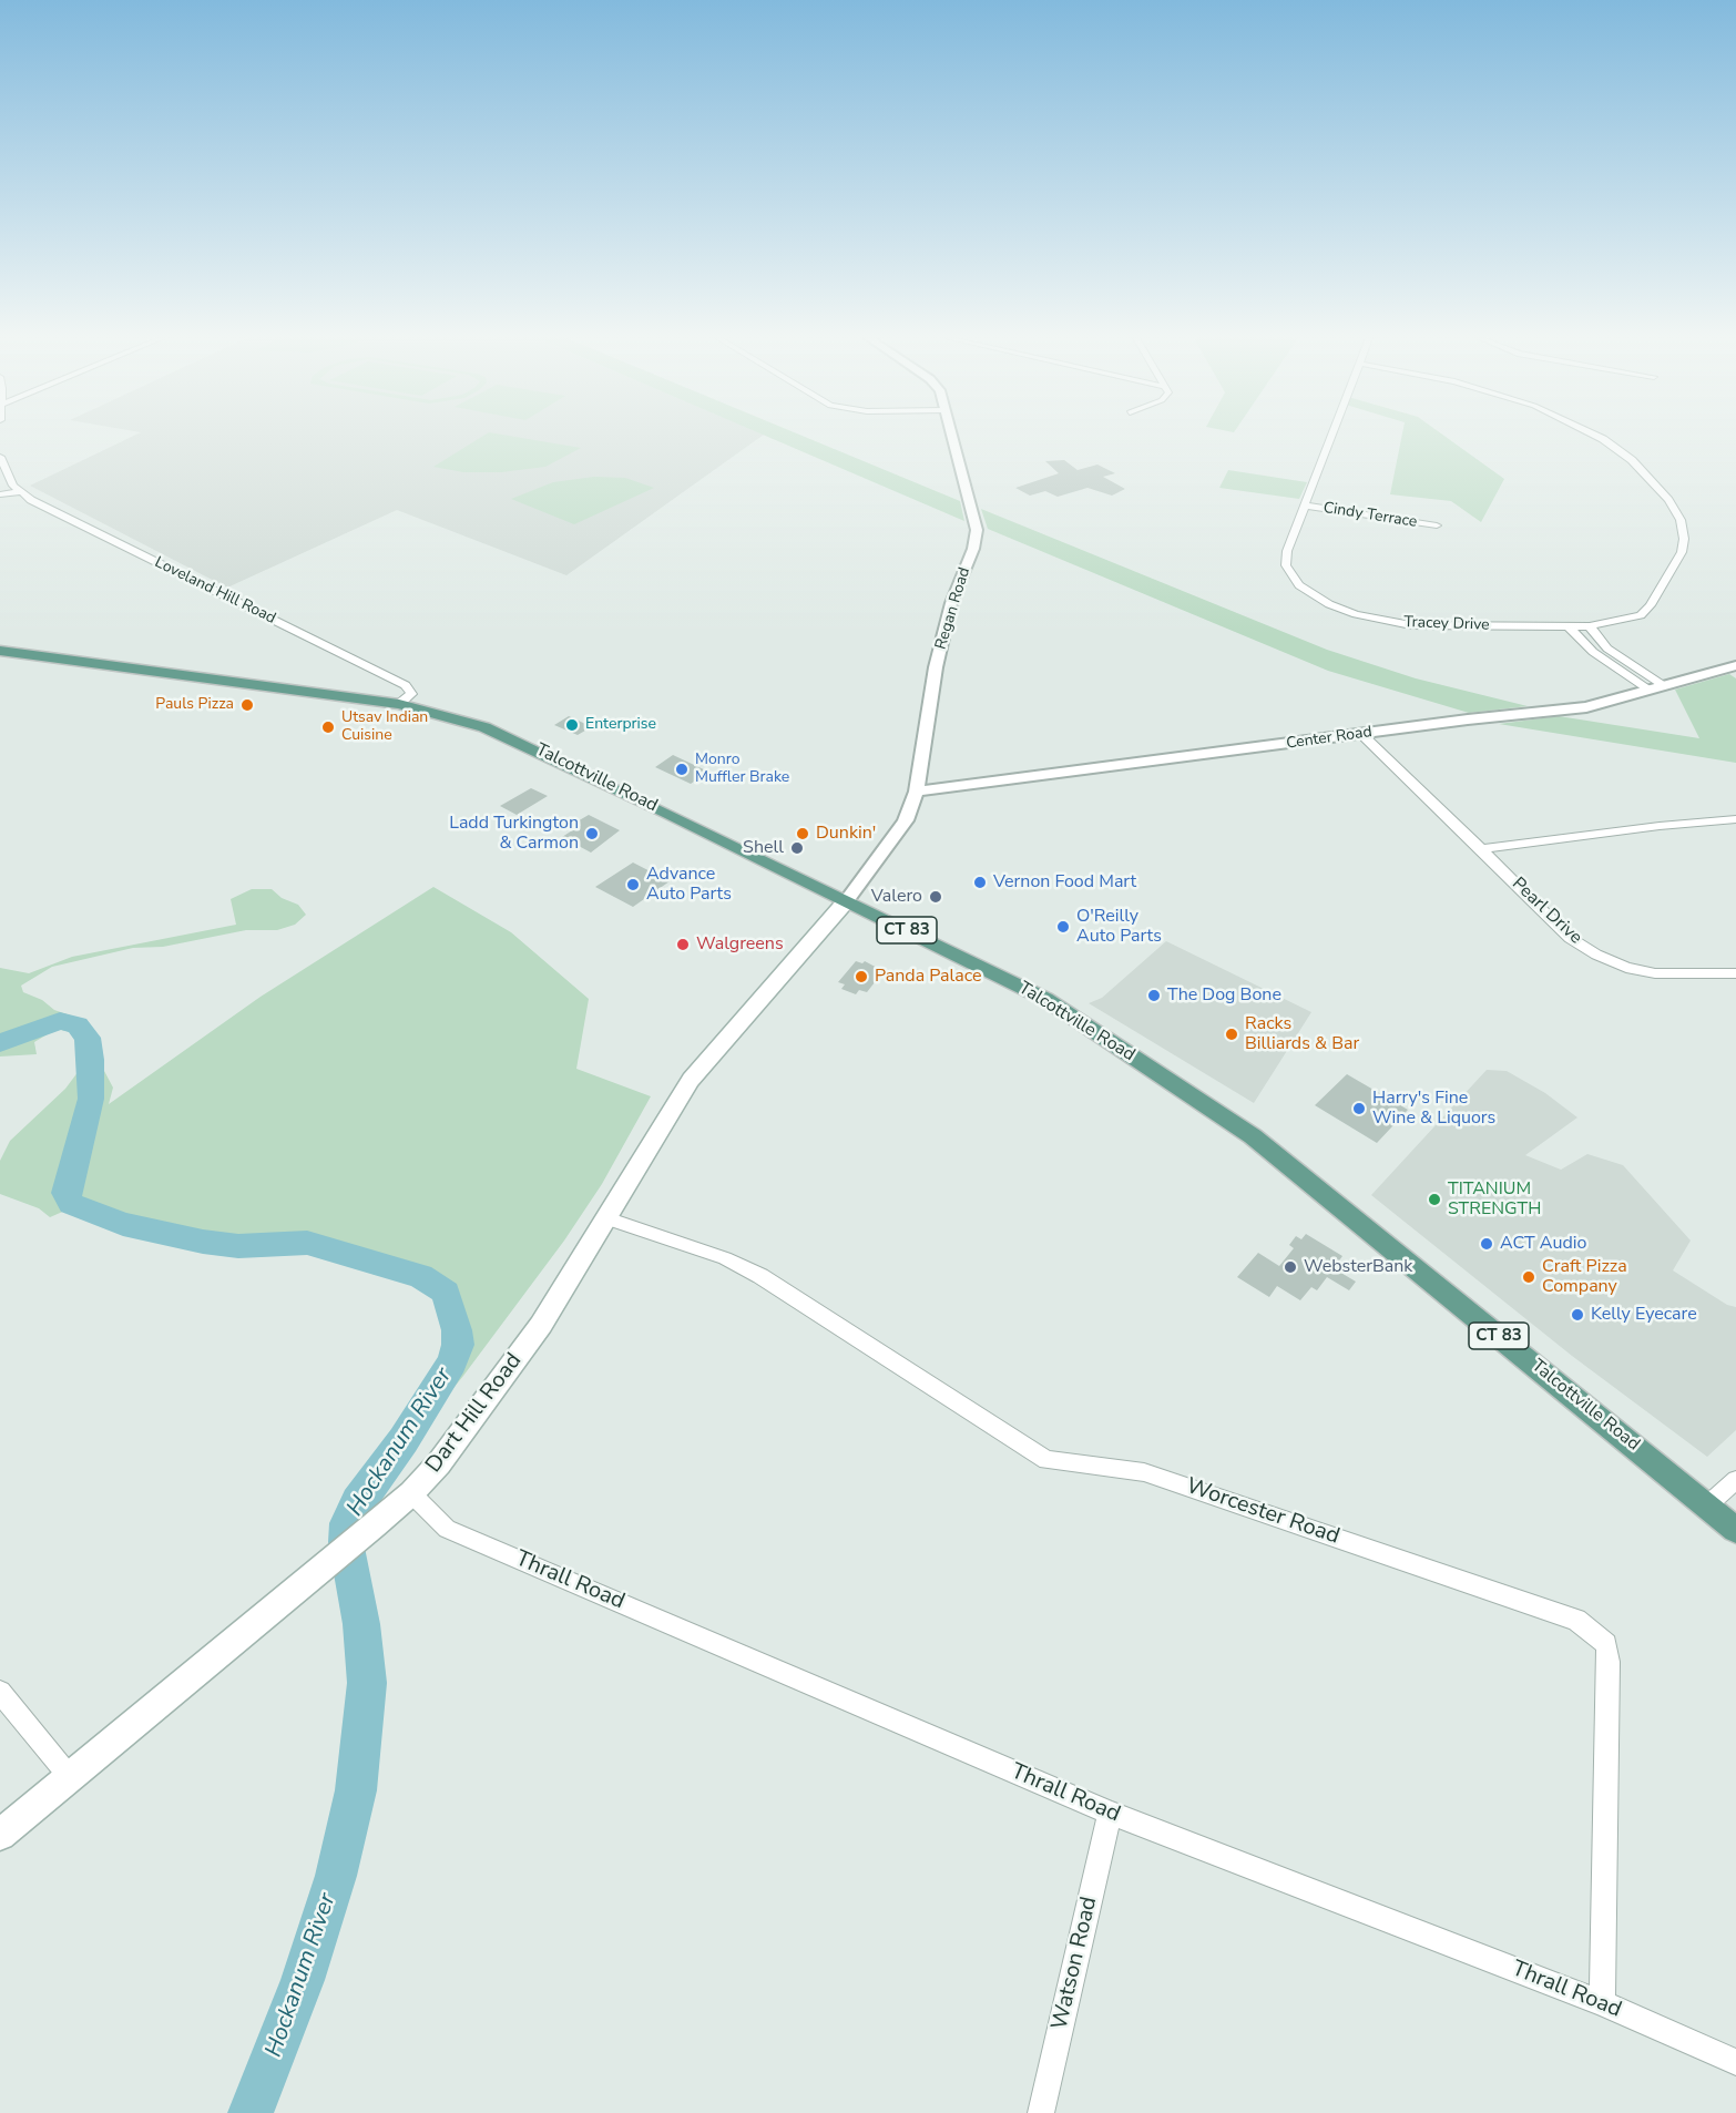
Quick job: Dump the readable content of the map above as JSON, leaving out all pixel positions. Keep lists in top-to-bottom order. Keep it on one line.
{"streets":{"main road":["Talcottville Road","CT 83","Dart Hill Road"],"street":["Cindy Terrace","Loveland Hill Road","Regan Road","Tracey Drive","Center Road","Pearl Drive","Worcester Road","Thrall Road","Watson Road"]},"crossings":[["Cindy Terrace","Tracey Drive"],["Loveland Hill Road","Talcottville Road"],["Regan Road","Center Road"],["Regan Road","Talcottville Road"],["Regan Road","Dart Hill Road"],["Center Road","Pearl Drive"],["Talcottville Road","Dart Hill Road"],["Dart Hill Road","Worcester Road"],["Dart Hill Road","Thrall Road"],["Worcester Road","Thrall Road"],["Thrall Road","Watson Road"]],"water":["Hockanum River"],"places":["Pauls Pizza","Enterprise","Utsav Indian Cuisine","Monro Muffler Brake","Ladd Turkington & Carmon","Dunkin'","Shell","Vernon Food Mart","Advance Auto Parts","Valero","O'Reilly Auto Parts","Walgreens","Panda Palace","The Dog Bone","Racks Billiards & Bar","Harry's Fine Wine & Liquors","TITANIUM STRENGTH","ACT Audio","WebsterBank","Craft Pizza Company","Kelly Eyecare"]}
